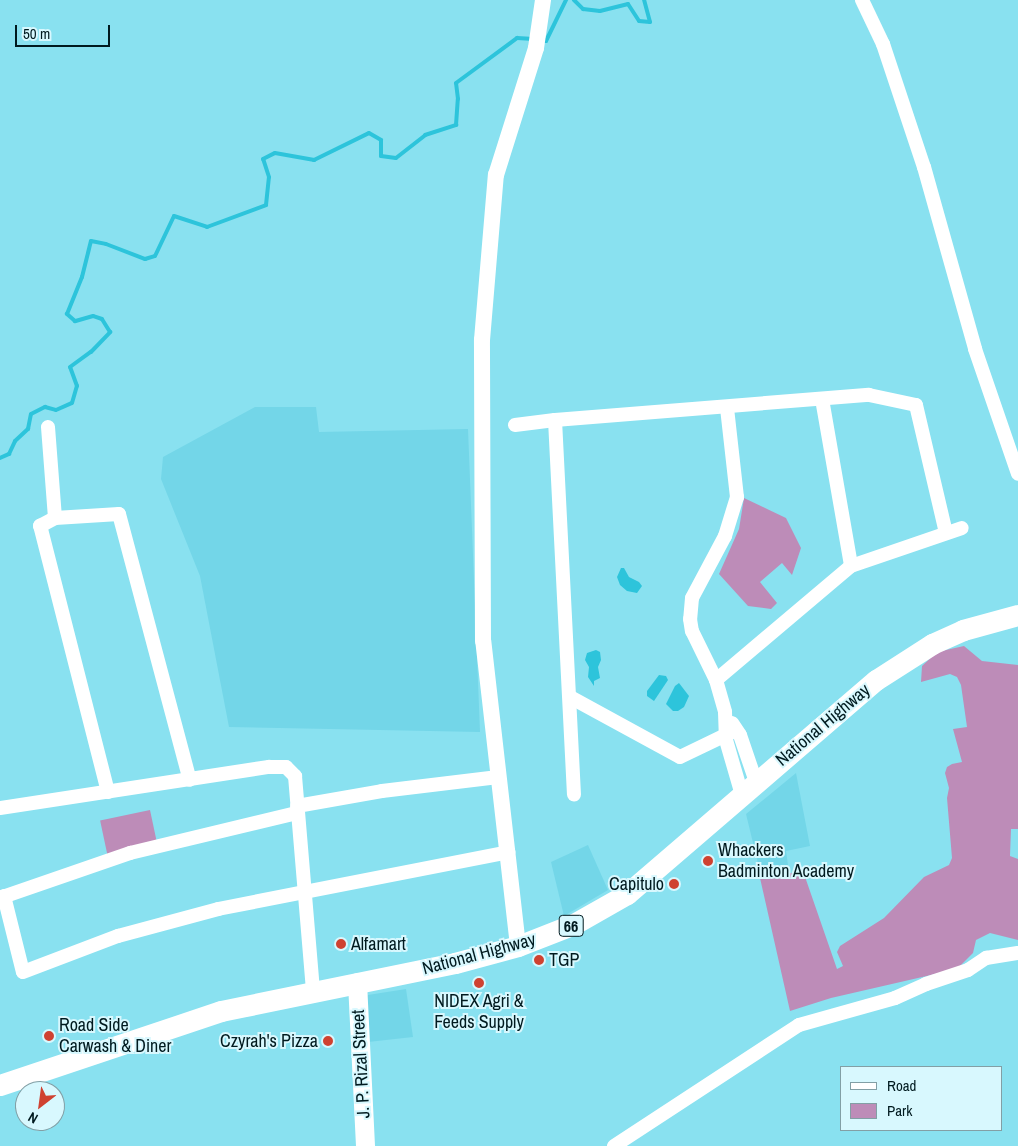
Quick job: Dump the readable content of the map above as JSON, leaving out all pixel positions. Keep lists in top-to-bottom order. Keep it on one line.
{"streets":{"main road":["National Highway","66","J. P. Rizal Street"]},"crossings":[["National Highway","J. P. Rizal Street"]],"places":["Whackers Badminton Academy","Capitulo","Alfamart","TGP","NIDEX Agri & Feeds Supply","Road Side Carwash & Diner","Czyrah's Pizza"],"legend":["Road","Park"],"scale_bar":"50 m","north":"bottom left"}
